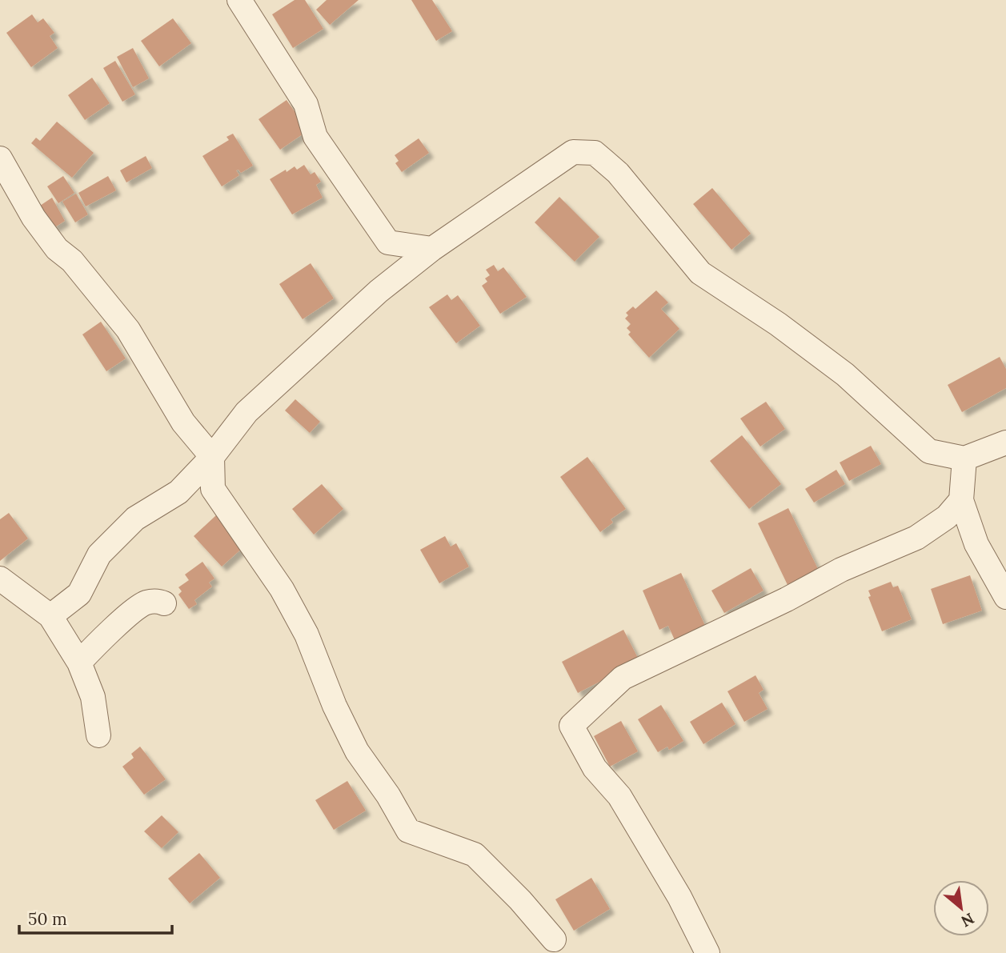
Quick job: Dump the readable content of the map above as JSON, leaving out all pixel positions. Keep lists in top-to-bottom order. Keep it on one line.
{"scale_bar":"50 m","north":"bottom right"}
